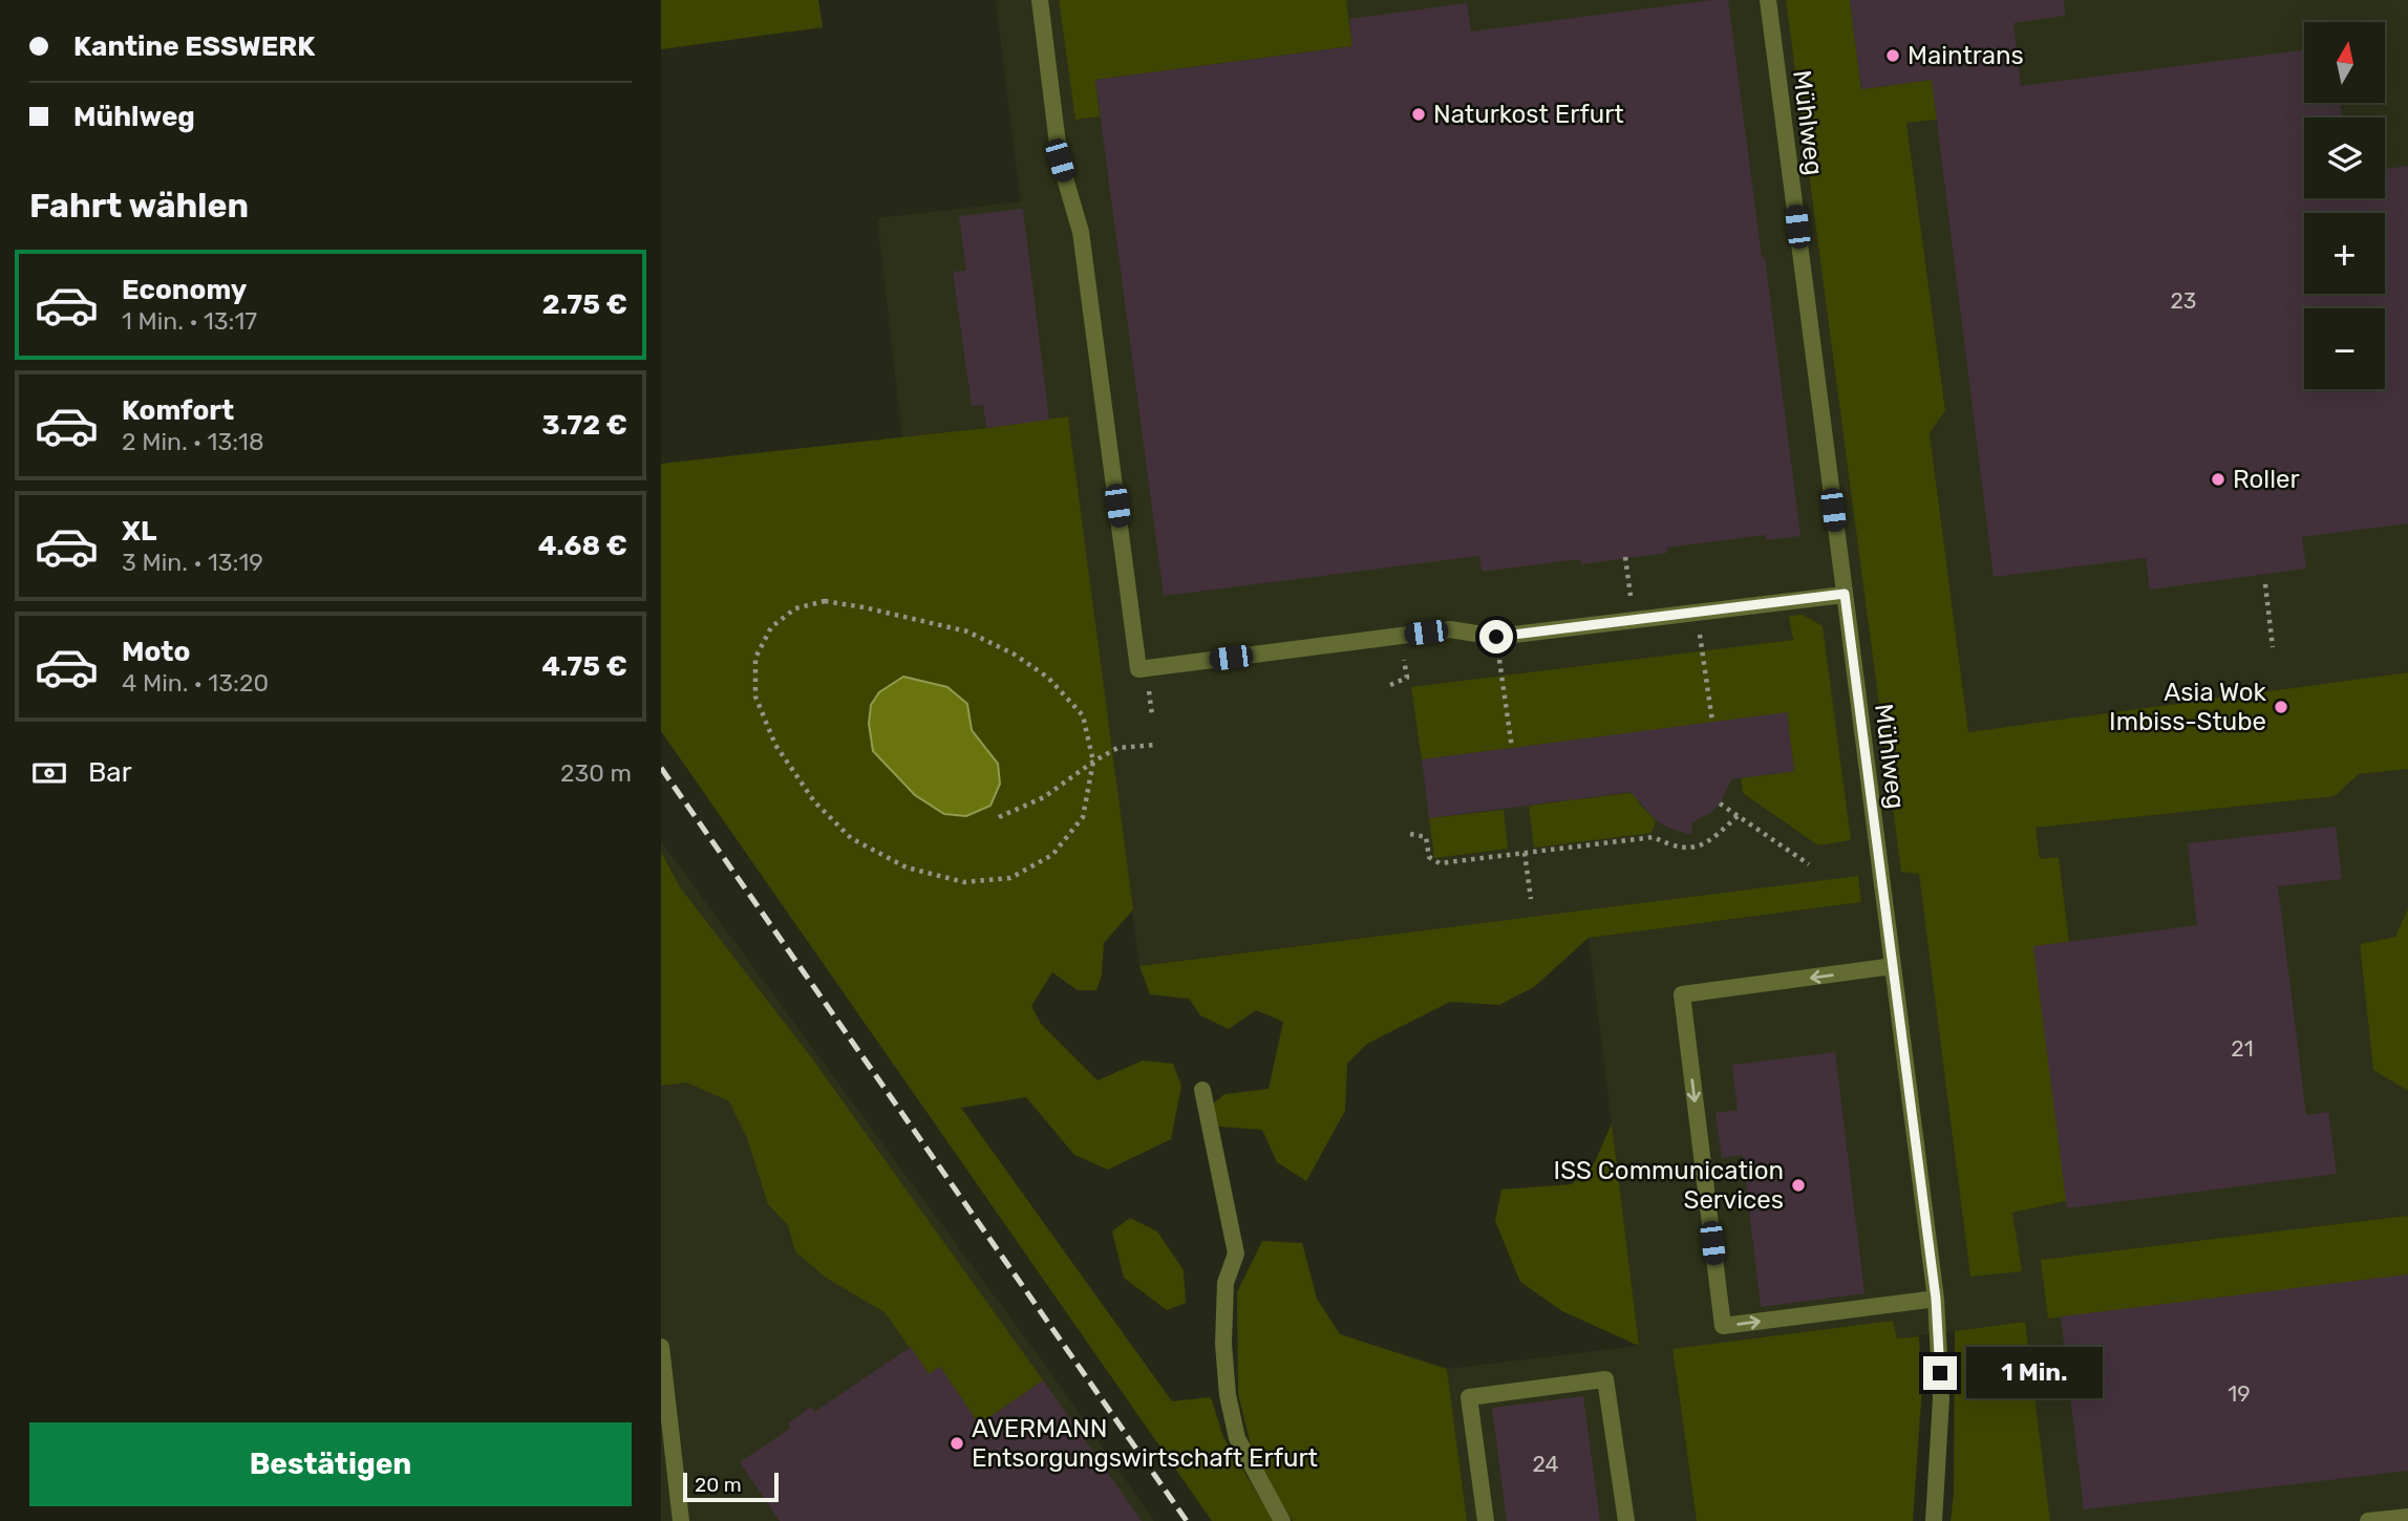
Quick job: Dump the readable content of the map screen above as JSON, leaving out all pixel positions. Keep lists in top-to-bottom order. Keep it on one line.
{"streets":{"lane":["Mühlweg"]},"places":["Maintrans","Naturkost Erfurt","Roller","Asia Wok Imbiss-Stube","ISS Communication Services","AVERMANN Entsorgungswirtschaft Erfurt"],"house_numbers":["23","21","19","24"],"scale_bar":"20 m","north":"top","page":{"banner":["Kantine ESSWERK","Mühlweg"],"map_buttons":["+","−"],"heading":"Fahrt wählen","list":[{"name":"Economy","note":"1 Min. · 13:17","value":"2.75 €"},{"name":"Komfort","note":"2 Min. · 13:18","value":"3.72 €"},{"name":"XL","note":"3 Min. · 13:19","value":"4.68 €"},{"name":"Moto","note":"4 Min. · 13:20","value":"4.75 €"}],"pay":["Bar","230 m"],"bubble":"1 Min.","buttons":"Bestätigen","scale":"20 m"}}
